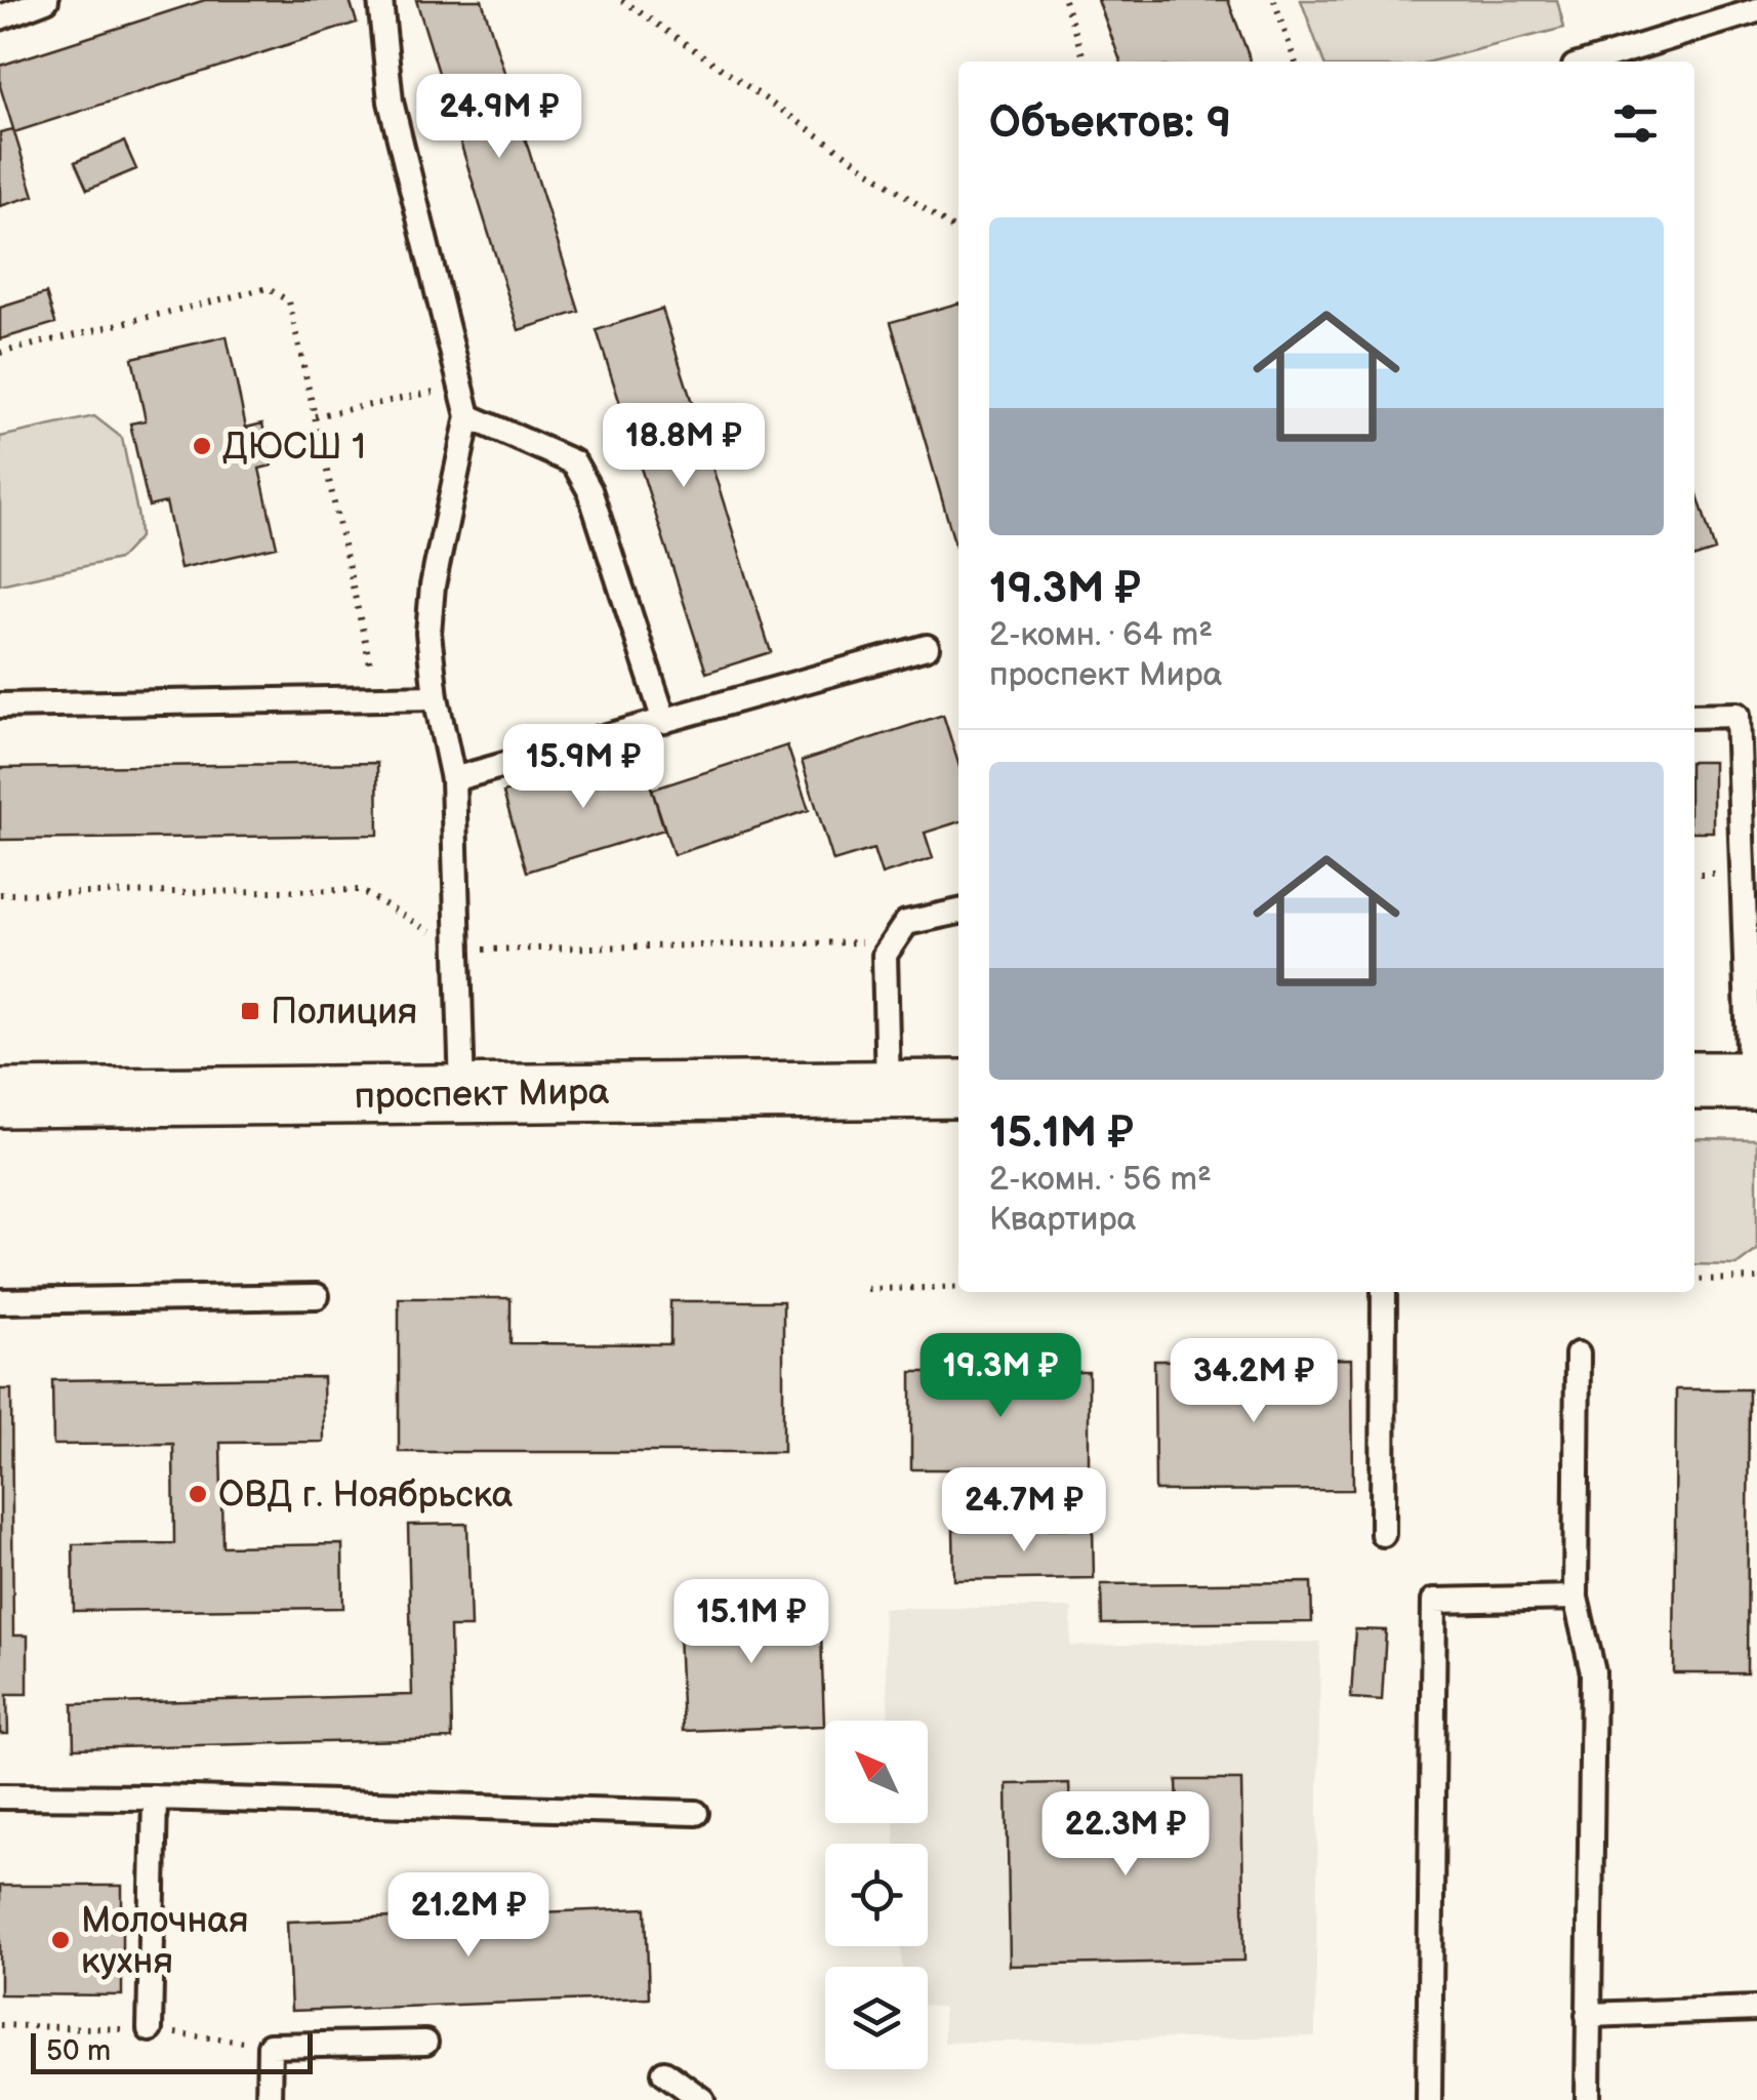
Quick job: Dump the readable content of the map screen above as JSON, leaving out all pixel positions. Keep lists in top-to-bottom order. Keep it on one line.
{"streets":{"main road":["проспект Мира"]},"places":{"other":["ДЮСШ 1","ОВД г. Ноябрьска","Молочная кухня"],"transit":["Полиция"]},"scale_bar":"50 m","north":"top left","page":{"heading":"Объектов: 9","price":["24.9M ₽","18.8M ₽","15.9M ₽","19.3M ₽","34.2M ₽","24.7M ₽","15.1M ₽","22.3M ₽","21.2M ₽"],"list":[{"name":"19.3M ₽","note":"2-комн. · 64 m² · проспект Мира"},{"name":"15.1M ₽","note":"2-комн. · 56 m² · Квартира"}],"scale":"50 m"}}
